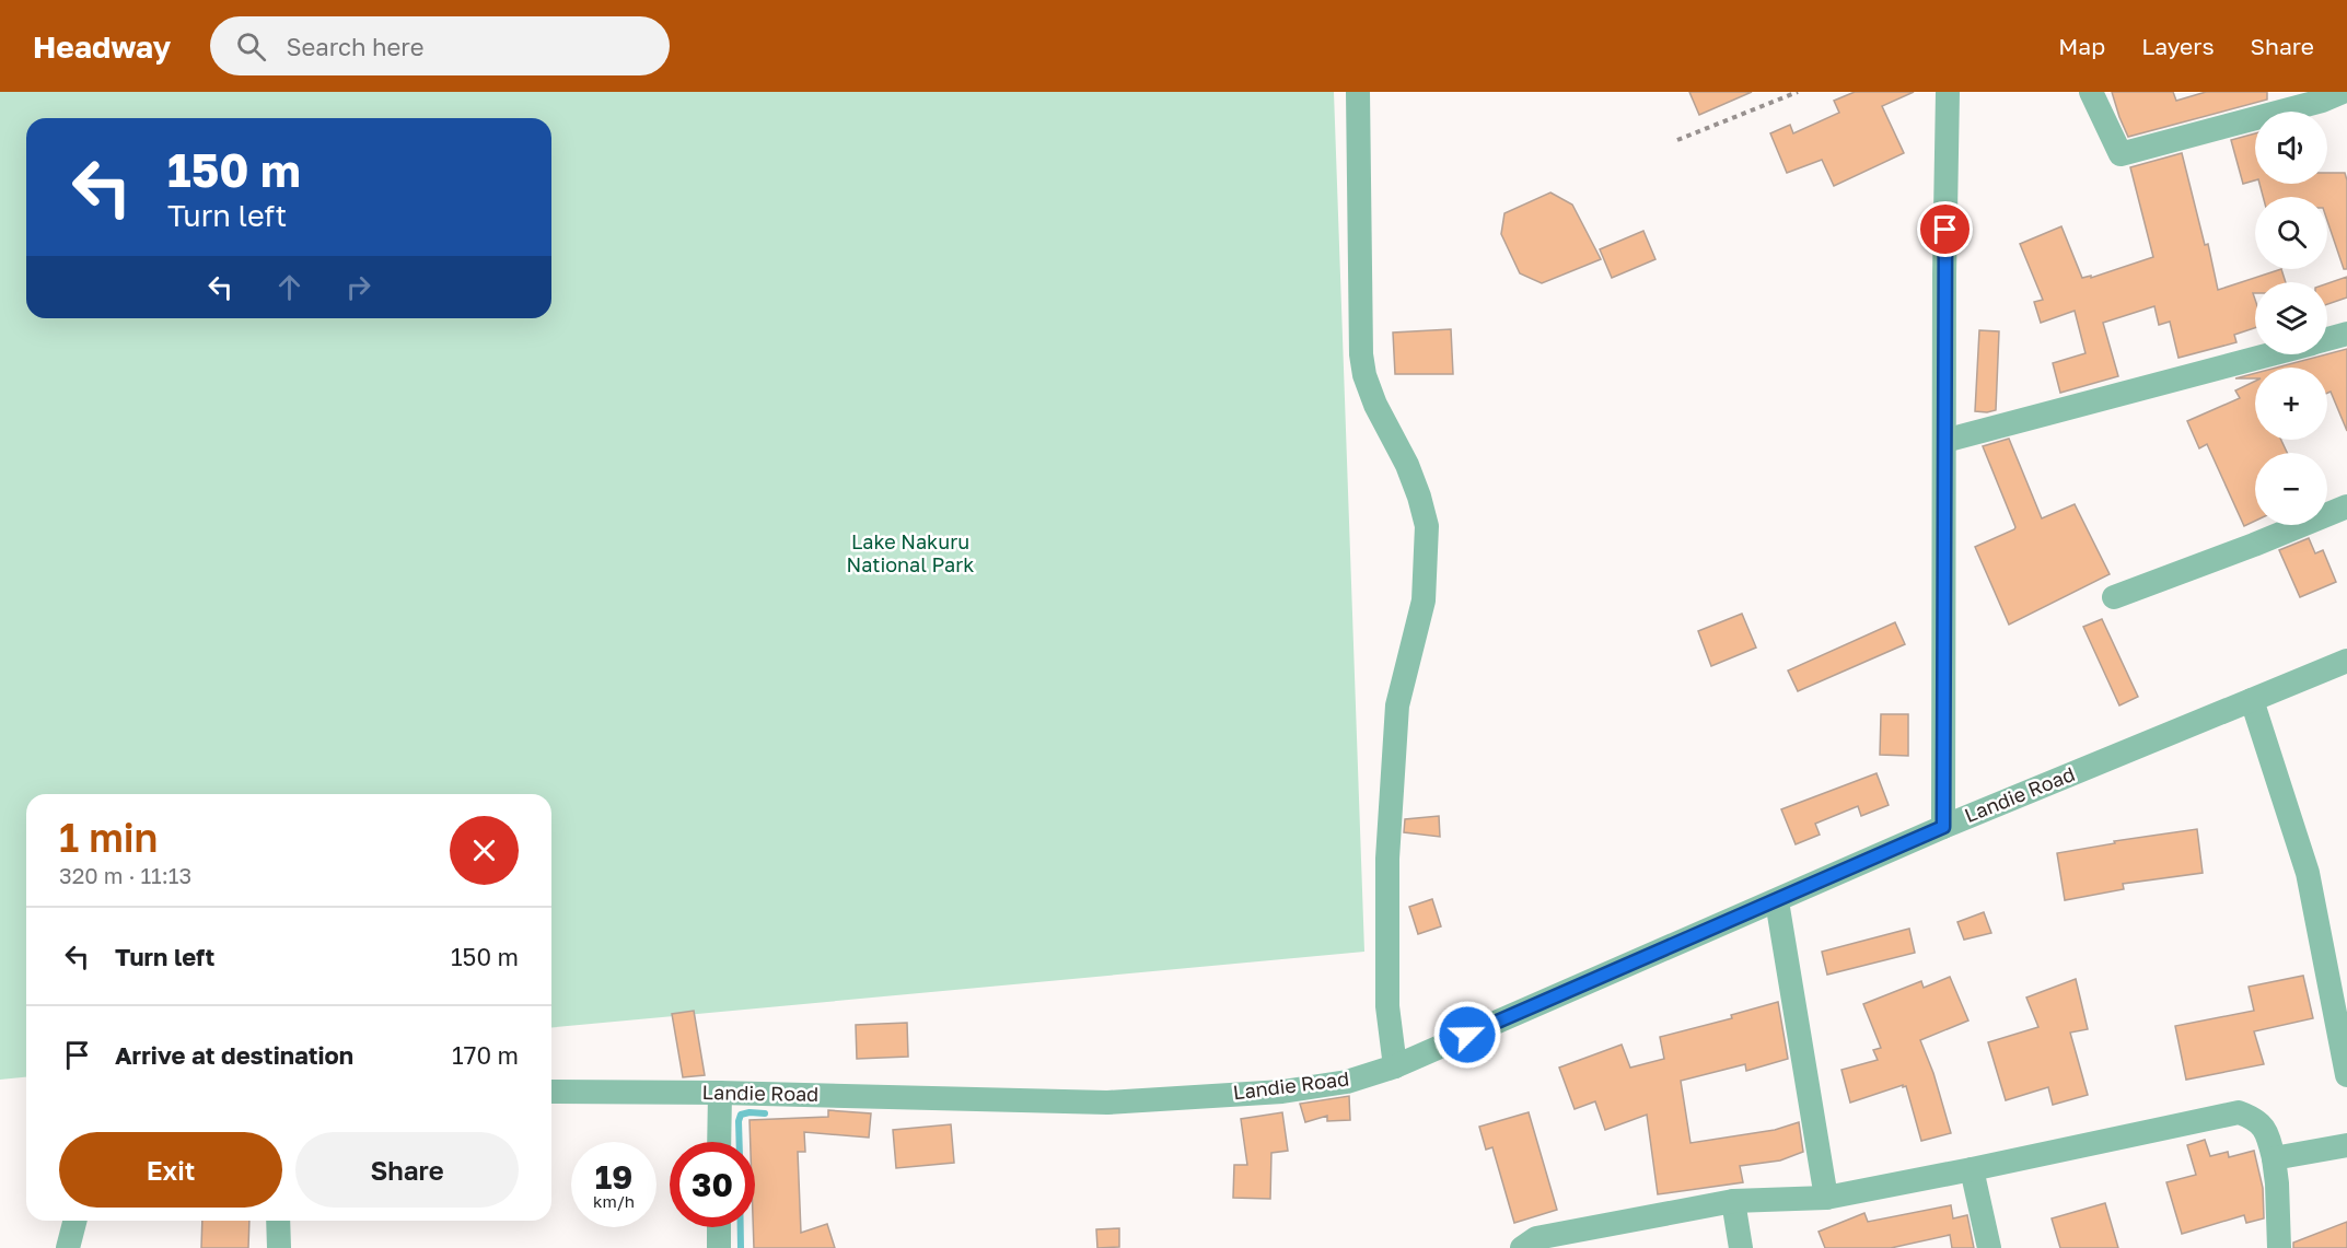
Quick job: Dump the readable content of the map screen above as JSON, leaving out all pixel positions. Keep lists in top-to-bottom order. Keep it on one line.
{"streets":{"street":["Landie Road"]},"parks":["Lake Nakuru National Park"],"page":{"header":"Headway","search":"Search here","nav":["Map","Layers","Share"],"map_buttons":["+","−"],"turn":["150 m","Turn left"],"heading":["1 min","320 m · 11:13"],"list":[{"name":"Turn left","value":"150 m"},{"name":"Arrive at destination","value":"170 m"}],"buttons":["Exit","Share"],"speed":"19 km/h","limit":"30"}}
